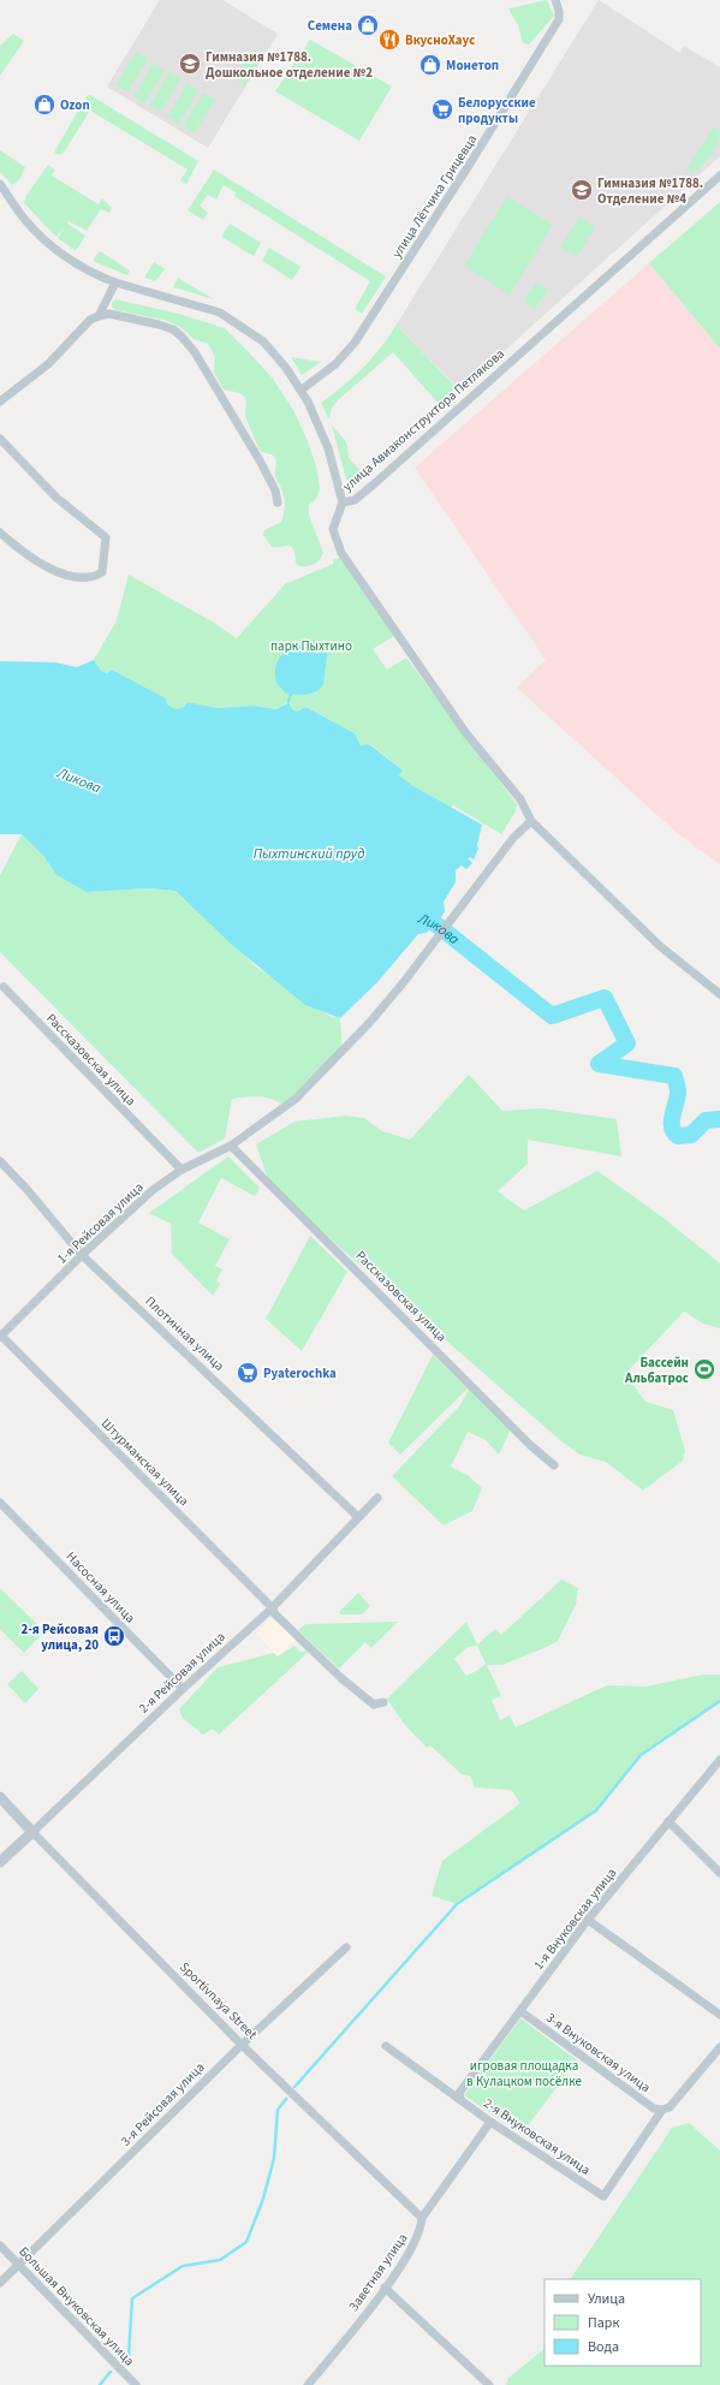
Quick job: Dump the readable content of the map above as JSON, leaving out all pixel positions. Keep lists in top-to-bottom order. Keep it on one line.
{"streets":{"street":["улица Лётчика Грицевца","улица Авиаконструктора Петлякова","Рассказовская улица","1-я Рейсовая улица","Плотинная улица","Штурманская улица","Насосная улица","2-я Рейсовая улица","1-я Внуковская улица","Sportivnaya Street","3-я Внуковская улица","3-я Рейсовая улица","2-я Внуковская улица","Заветная улица","Большая Внуковская улица"]},"crossings":[["улица Лётчика Грицевца","улица Авиаконструктора Петлякова"],["Рассказовская улица","1-я Рейсовая улица"],["1-я Рейсовая улица","Плотинная улица"],["1-я Рейсовая улица","Штурманская улица"],["Плотинная улица","2-я Рейсовая улица"],["Штурманская улица","2-я Рейсовая улица"],["Насосная улица","2-я Рейсовая улица"],["2-я Рейсовая улица","Sportivnaya Street"],["1-я Внуковская улица","3-я Внуковская улица"],["1-я Внуковская улица","2-я Внуковская улица"],["Sportivnaya Street","3-я Рейсовая улица"],["Sportivnaya Street","Заветная улица"],["3-я Внуковская улица","2-я Внуковская улица"],["3-я Рейсовая улица","Большая Внуковская улица"],["2-я Внуковская улица","Заветная улица"]],"water":["Ликова","Пыхтинский пруд"],"parks":["парк Пыхтино","игровая площадка в Кулацком посёлке"],"places":{"shop":["Семена","Монетоп","Ozon"],"restaurant":["ВкусноХаус"],"school or university":["Гимназия №1788. Дошкольное отделение №2","Гимназия №1788. Отделение №4"],"supermarket":["Белорусские продукты","Pyaterochka"],"sports":["Бассейн Альбатрос"],"bus stop":["2-я Рейсовая улица, 20"]},"legend":["Улица","Парк","Вода"]}
